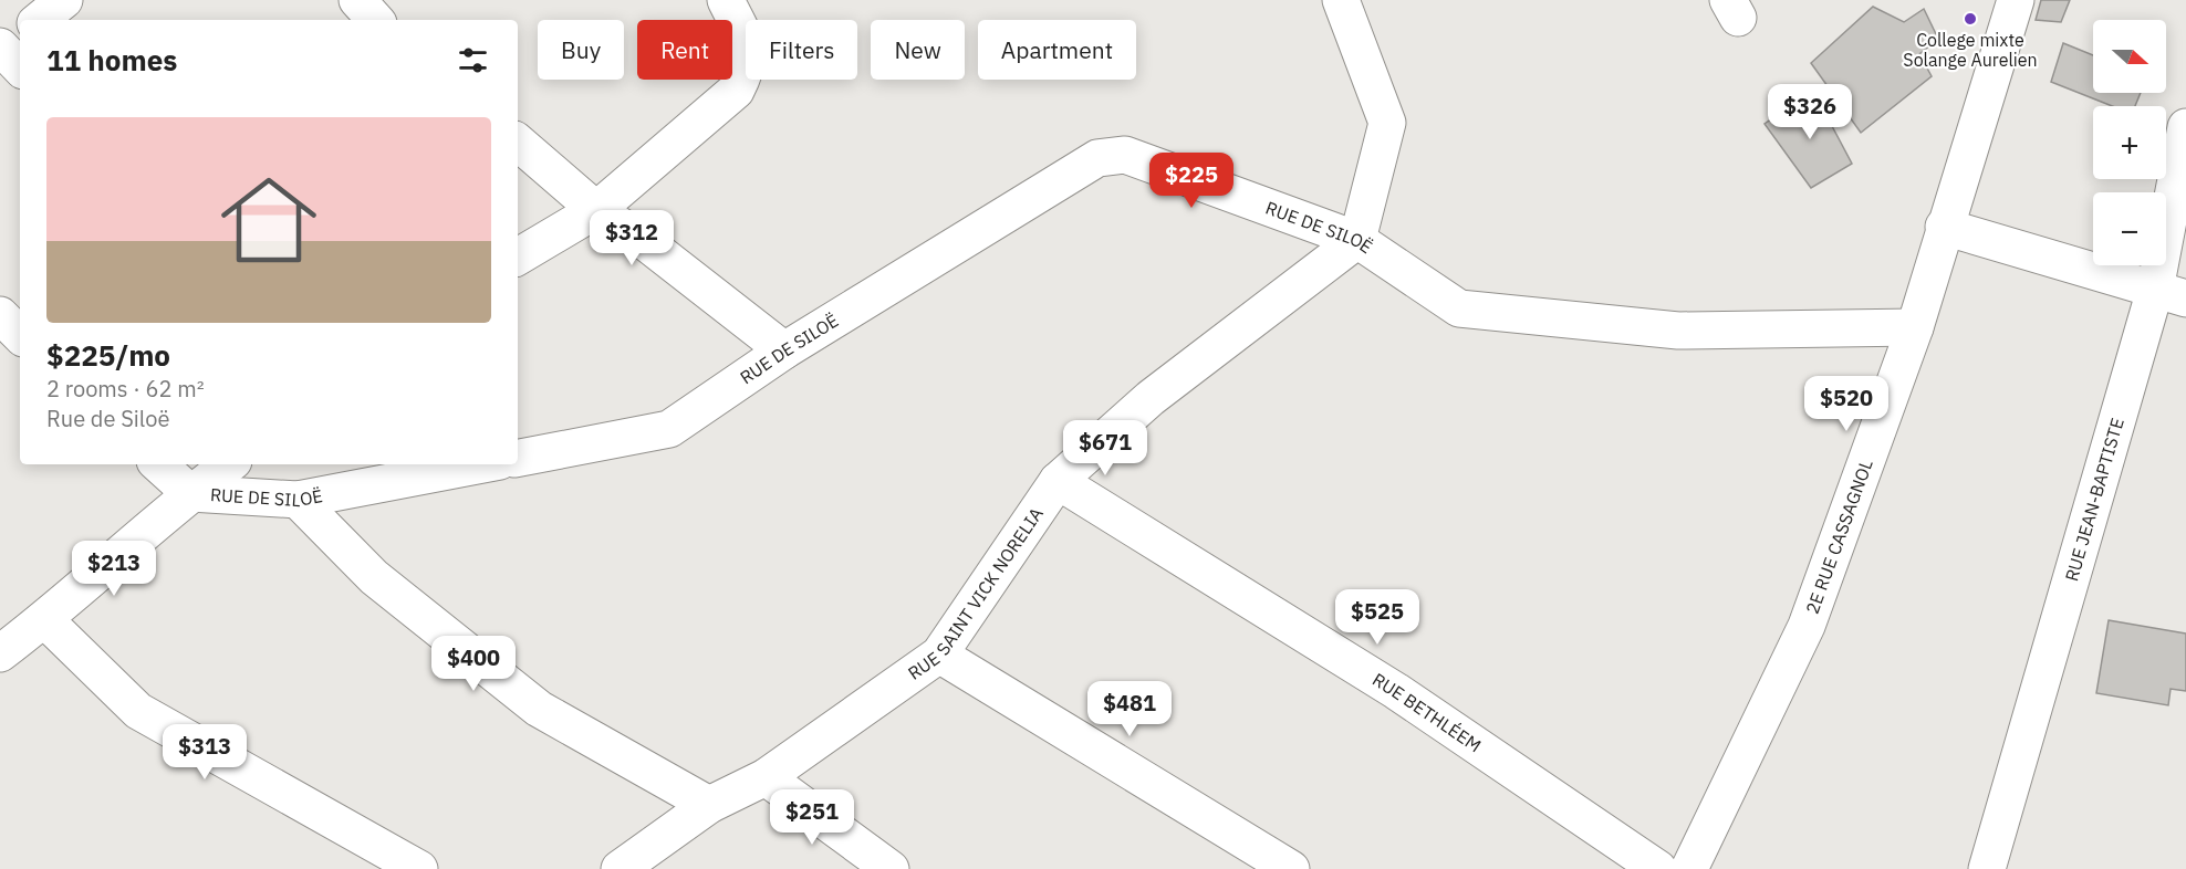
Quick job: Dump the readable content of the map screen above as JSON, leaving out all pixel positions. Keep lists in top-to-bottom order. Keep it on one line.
{"streets":{"street":["RUE DE SILOË","RUE JEAN-BAPTISTE","2E RUE CASSAGNOL","RUE SAINT VICK NORELIA","RUE BETHLÉEM"]},"crossings":[["RUE DE SILOË","2E RUE CASSAGNOL"],["RUE DE SILOË","RUE SAINT VICK NORELIA"],["RUE SAINT VICK NORELIA","RUE BETHLÉEM"]],"places":["College mixte Solange Aurelien"],"north":"right","page":{"map_buttons":["+","−"],"chip":["Buy","Rent","Filters","New","Apartment"],"heading":"11 homes","price":["$326","$225","$312","$520","$671","$213","$525","$400","$481","$313","$251"],"list":[{"name":"$225/mo","note":"2 rooms · 62 m² · Rue de Siloë"}]}}
